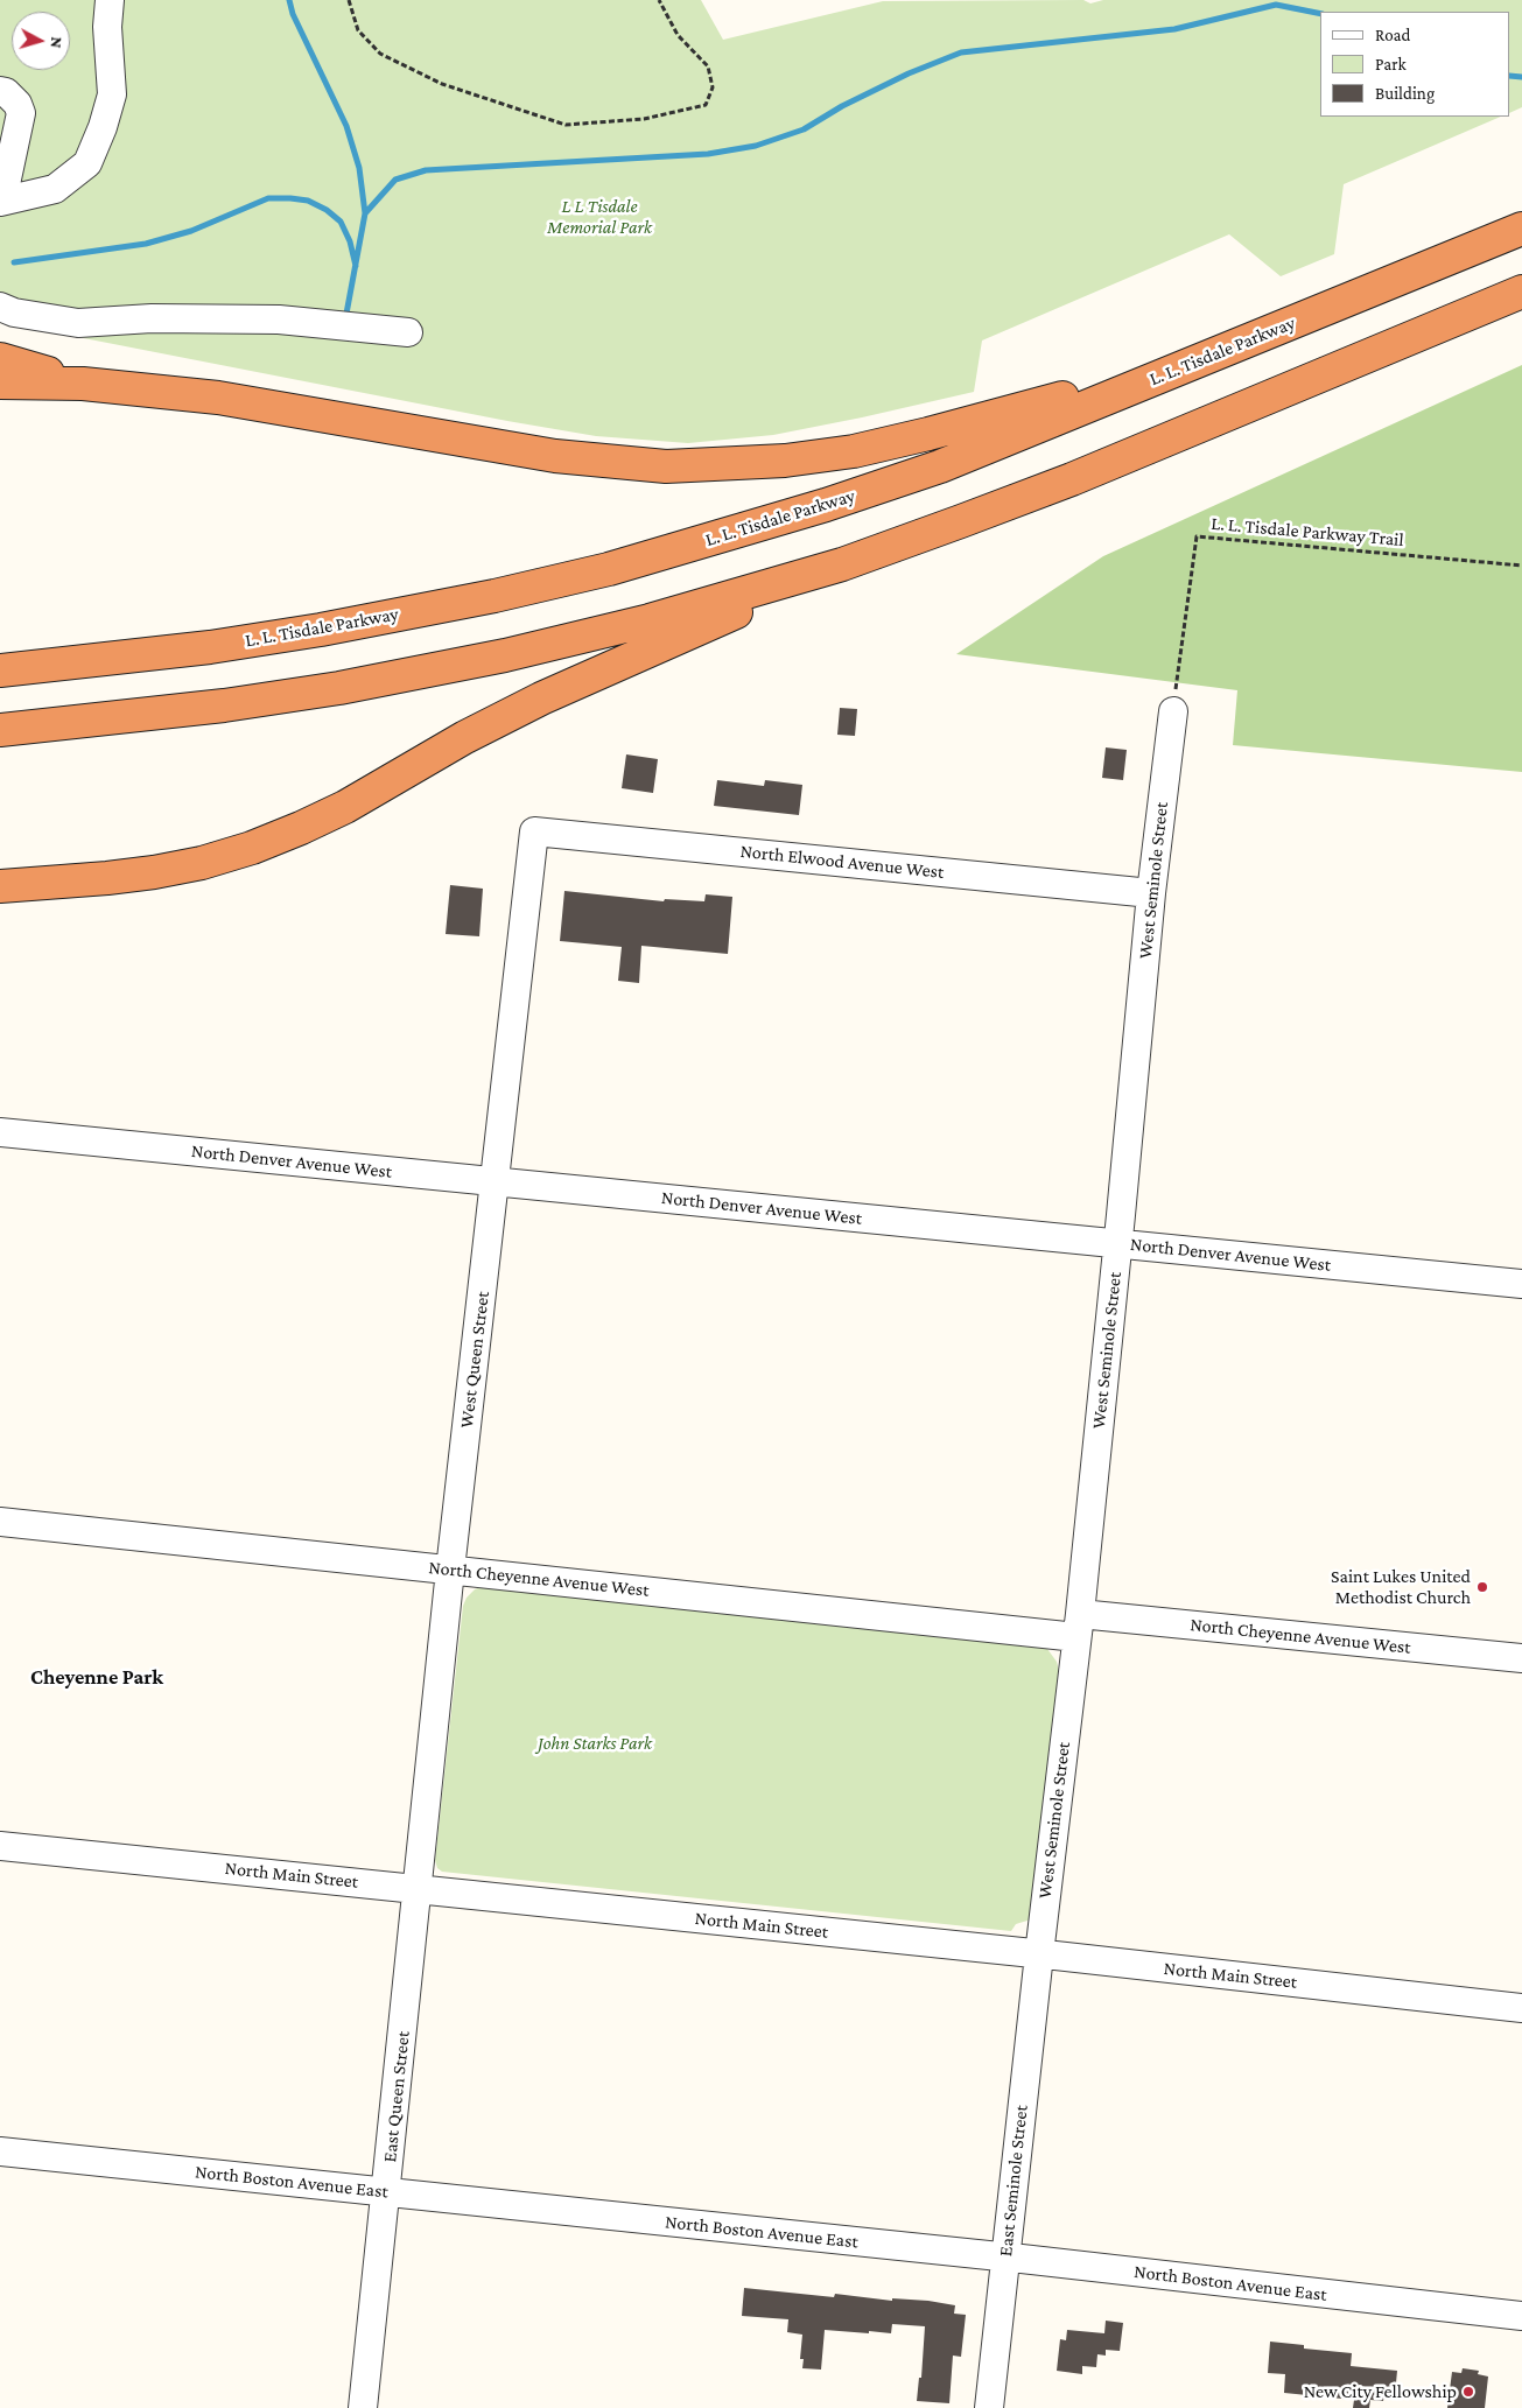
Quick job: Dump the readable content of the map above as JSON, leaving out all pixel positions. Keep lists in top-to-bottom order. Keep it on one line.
{"streets":{"highway":["L. L. Tisdale Parkway"],"street":["North Elwood Avenue West","West Seminole Street","North Denver Avenue West","West Queen Street","North Cheyenne Avenue West","North Main Street","East Queen Street","East Seminole Street","North Boston Avenue East"],"path":["L. L. Tisdale Parkway Trail"]},"crossings":[["L. L. Tisdale Parkway Trail","West Seminole Street"],["North Elwood Avenue West","West Seminole Street"],["North Elwood Avenue West","West Queen Street"],["West Seminole Street","North Denver Avenue West"],["West Seminole Street","North Cheyenne Avenue West"],["West Seminole Street","North Main Street"],["West Seminole Street","East Seminole Street"],["North Denver Avenue West","West Queen Street"],["West Queen Street","North Cheyenne Avenue West"],["West Queen Street","North Main Street"],["West Queen Street","East Queen Street"],["North Main Street","East Queen Street"],["North Main Street","East Seminole Street"],["East Queen Street","North Boston Avenue East"],["East Seminole Street","North Boston Avenue East"]],"districts":["Cheyenne Park"],"parks":["L L Tisdale Memorial Park","John Starks Park"],"places":["Saint Lukes United Methodist Church","New City Fellowship"],"legend":["Road","Park","Building"],"north":"right"}
